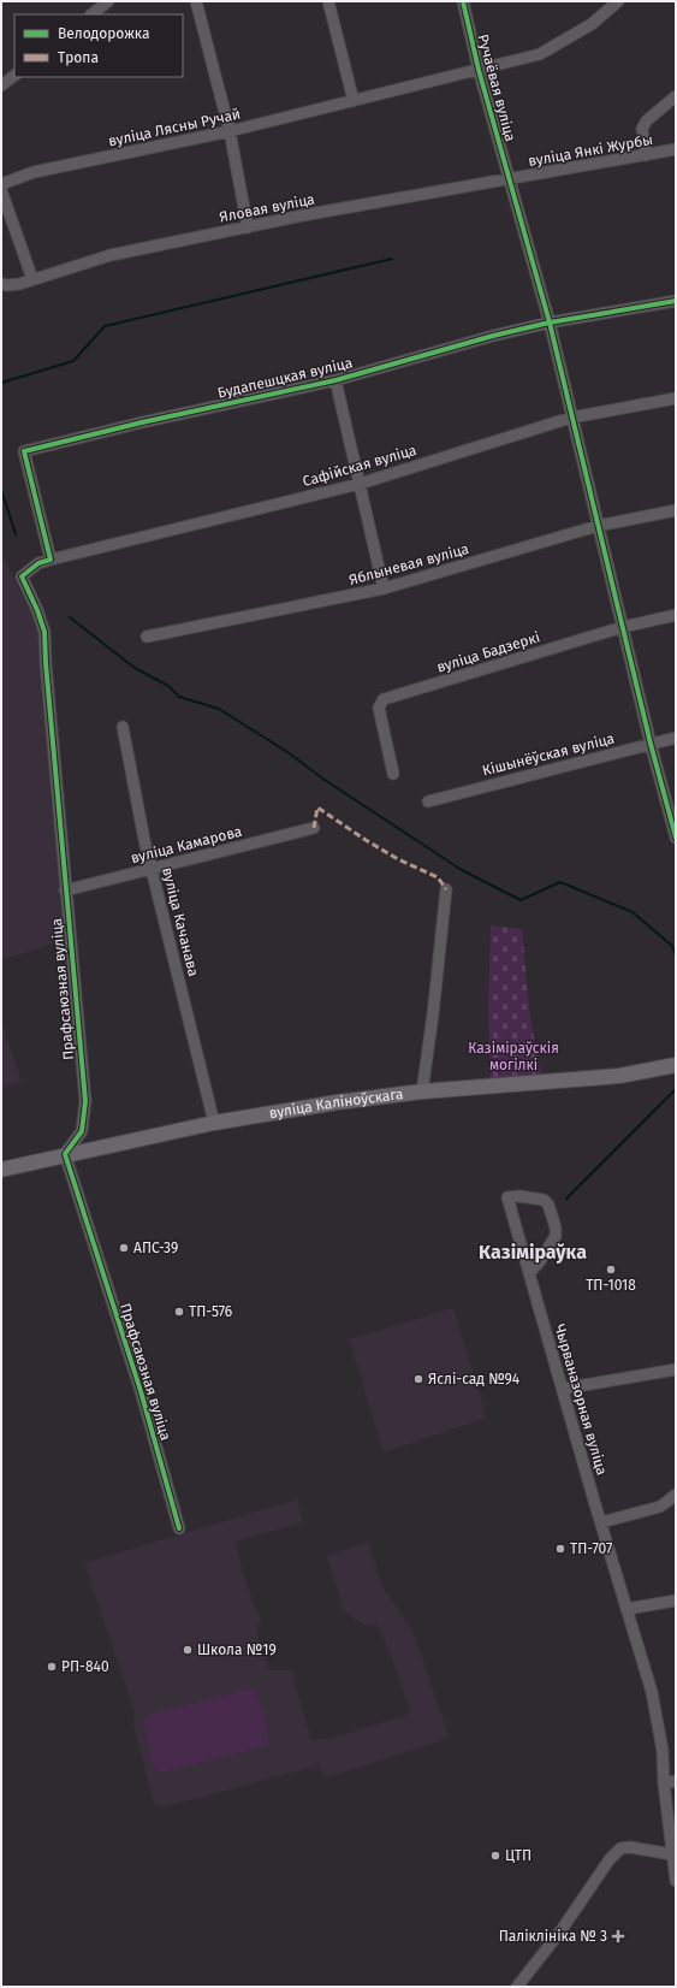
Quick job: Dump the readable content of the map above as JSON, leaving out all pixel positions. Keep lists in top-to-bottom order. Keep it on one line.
{"streets":{"main road":["вуліца Каліноўскага"],"street":["Ручаёвая вуліца","вуліца Лясны Ручай","вуліца Янкі Журбы","Яловая вуліца","Будапешцкая вуліца","Сафійская вуліца","Яблыневая вуліца","вуліца Бадзеркі","Кішынёўская вуліца","вуліца Камарова","вуліца Качанава","Прафсаюзная вуліца","Чырваназорная вуліца"]},"crossings":[["Ручаёвая вуліца","вуліца Лясны Ручай"],["Ручаёвая вуліца","вуліца Янкі Журбы"],["Ручаёвая вуліца","Яловая вуліца"],["Ручаёвая вуліца","Будапешцкая вуліца"],["вуліца Янкі Журбы","Яловая вуліца"],["Будапешцкая вуліца","Сафійская вуліца"],["Будапешцкая вуліца","Прафсаюзная вуліца"],["Сафійская вуліца","Прафсаюзная вуліца"],["вуліца Камарова","вуліца Качанава"],["вуліца Камарова","Прафсаюзная вуліца"],["вуліца Качанава","вуліца Каліноўскага"],["Прафсаюзная вуліца","вуліца Каліноўскага"]],"districts":["Казіміраўка"],"parks":["Казіміраўскія могілкі"],"places":{"other":["АПС-39","ТП-1018","ТП-576","Яслі-сад №94","ТП-707","Школа №19","РП-840","ЦТП"],"health":["Паліклініка № 3"]},"legend":["Велодорожка","Тропа"]}
